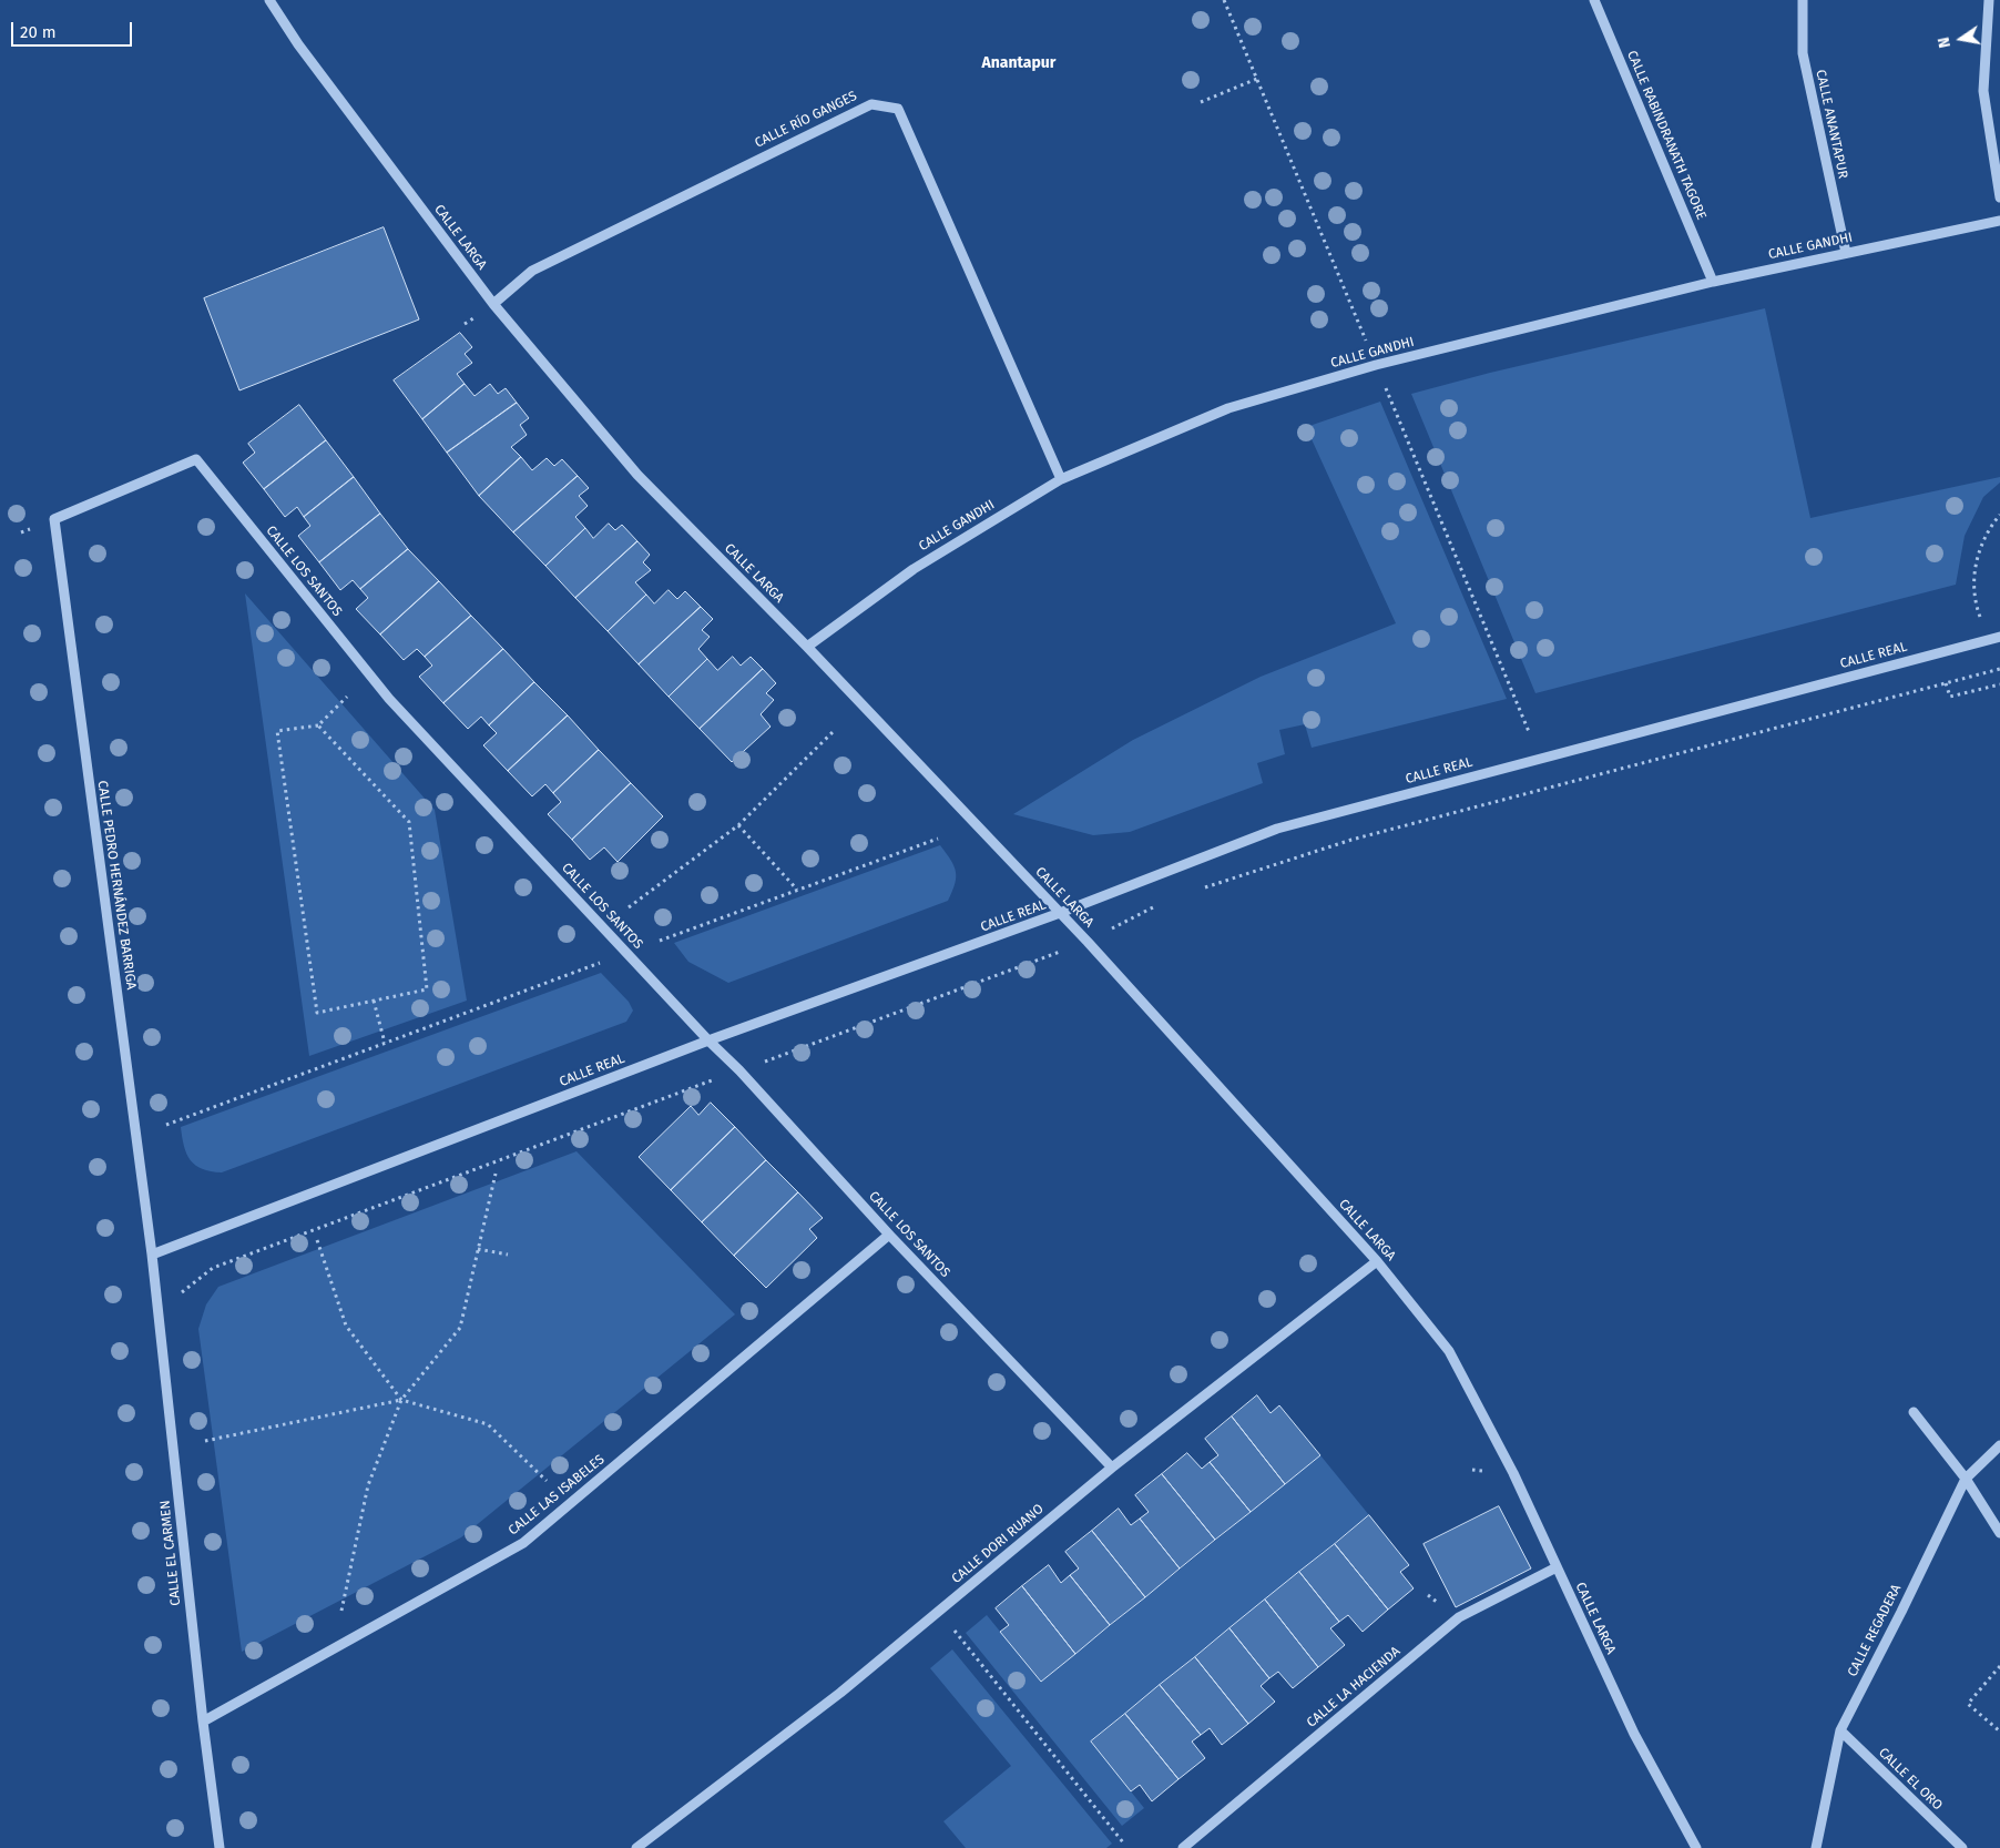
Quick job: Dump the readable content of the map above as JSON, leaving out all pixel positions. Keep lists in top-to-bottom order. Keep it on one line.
{"streets":{"street":["CALLE RÍO GANGES","CALLE ANANTAPUR","CALLE RABINDRANATH TAGORE","CALLE LARGA","CALLE GANDHI","CALLE LOS SANTOS","CALLE REAL","CALLE PEDRO HERNÁNDEZ BARRIGA","CALLE LAS ISABELES","CALLE DORI RUANO","CALLE EL CARMEN","CALLE REGADERA","CALLE LA HACIENDA","CALLE EL ORO"]},"crossings":[["CALLE RÍO GANGES","CALLE LARGA"],["CALLE RÍO GANGES","CALLE GANDHI"],["CALLE ANANTAPUR","CALLE GANDHI"],["CALLE RABINDRANATH TAGORE","CALLE GANDHI"],["CALLE LARGA","CALLE GANDHI"],["CALLE LARGA","CALLE REAL"],["CALLE LARGA","CALLE DORI RUANO"],["CALLE LARGA","CALLE LA HACIENDA"],["CALLE LOS SANTOS","CALLE REAL"],["CALLE LOS SANTOS","CALLE PEDRO HERNÁNDEZ BARRIGA"],["CALLE LOS SANTOS","CALLE LAS ISABELES"],["CALLE LOS SANTOS","CALLE DORI RUANO"],["CALLE REAL","CALLE PEDRO HERNÁNDEZ BARRIGA"],["CALLE REAL","CALLE EL CARMEN"],["CALLE PEDRO HERNÁNDEZ BARRIGA","CALLE EL CARMEN"],["CALLE LAS ISABELES","CALLE EL CARMEN"],["CALLE REGADERA","CALLE EL ORO"]],"districts":["Anantapur"],"scale_bar":"20 m","north":"left"}
